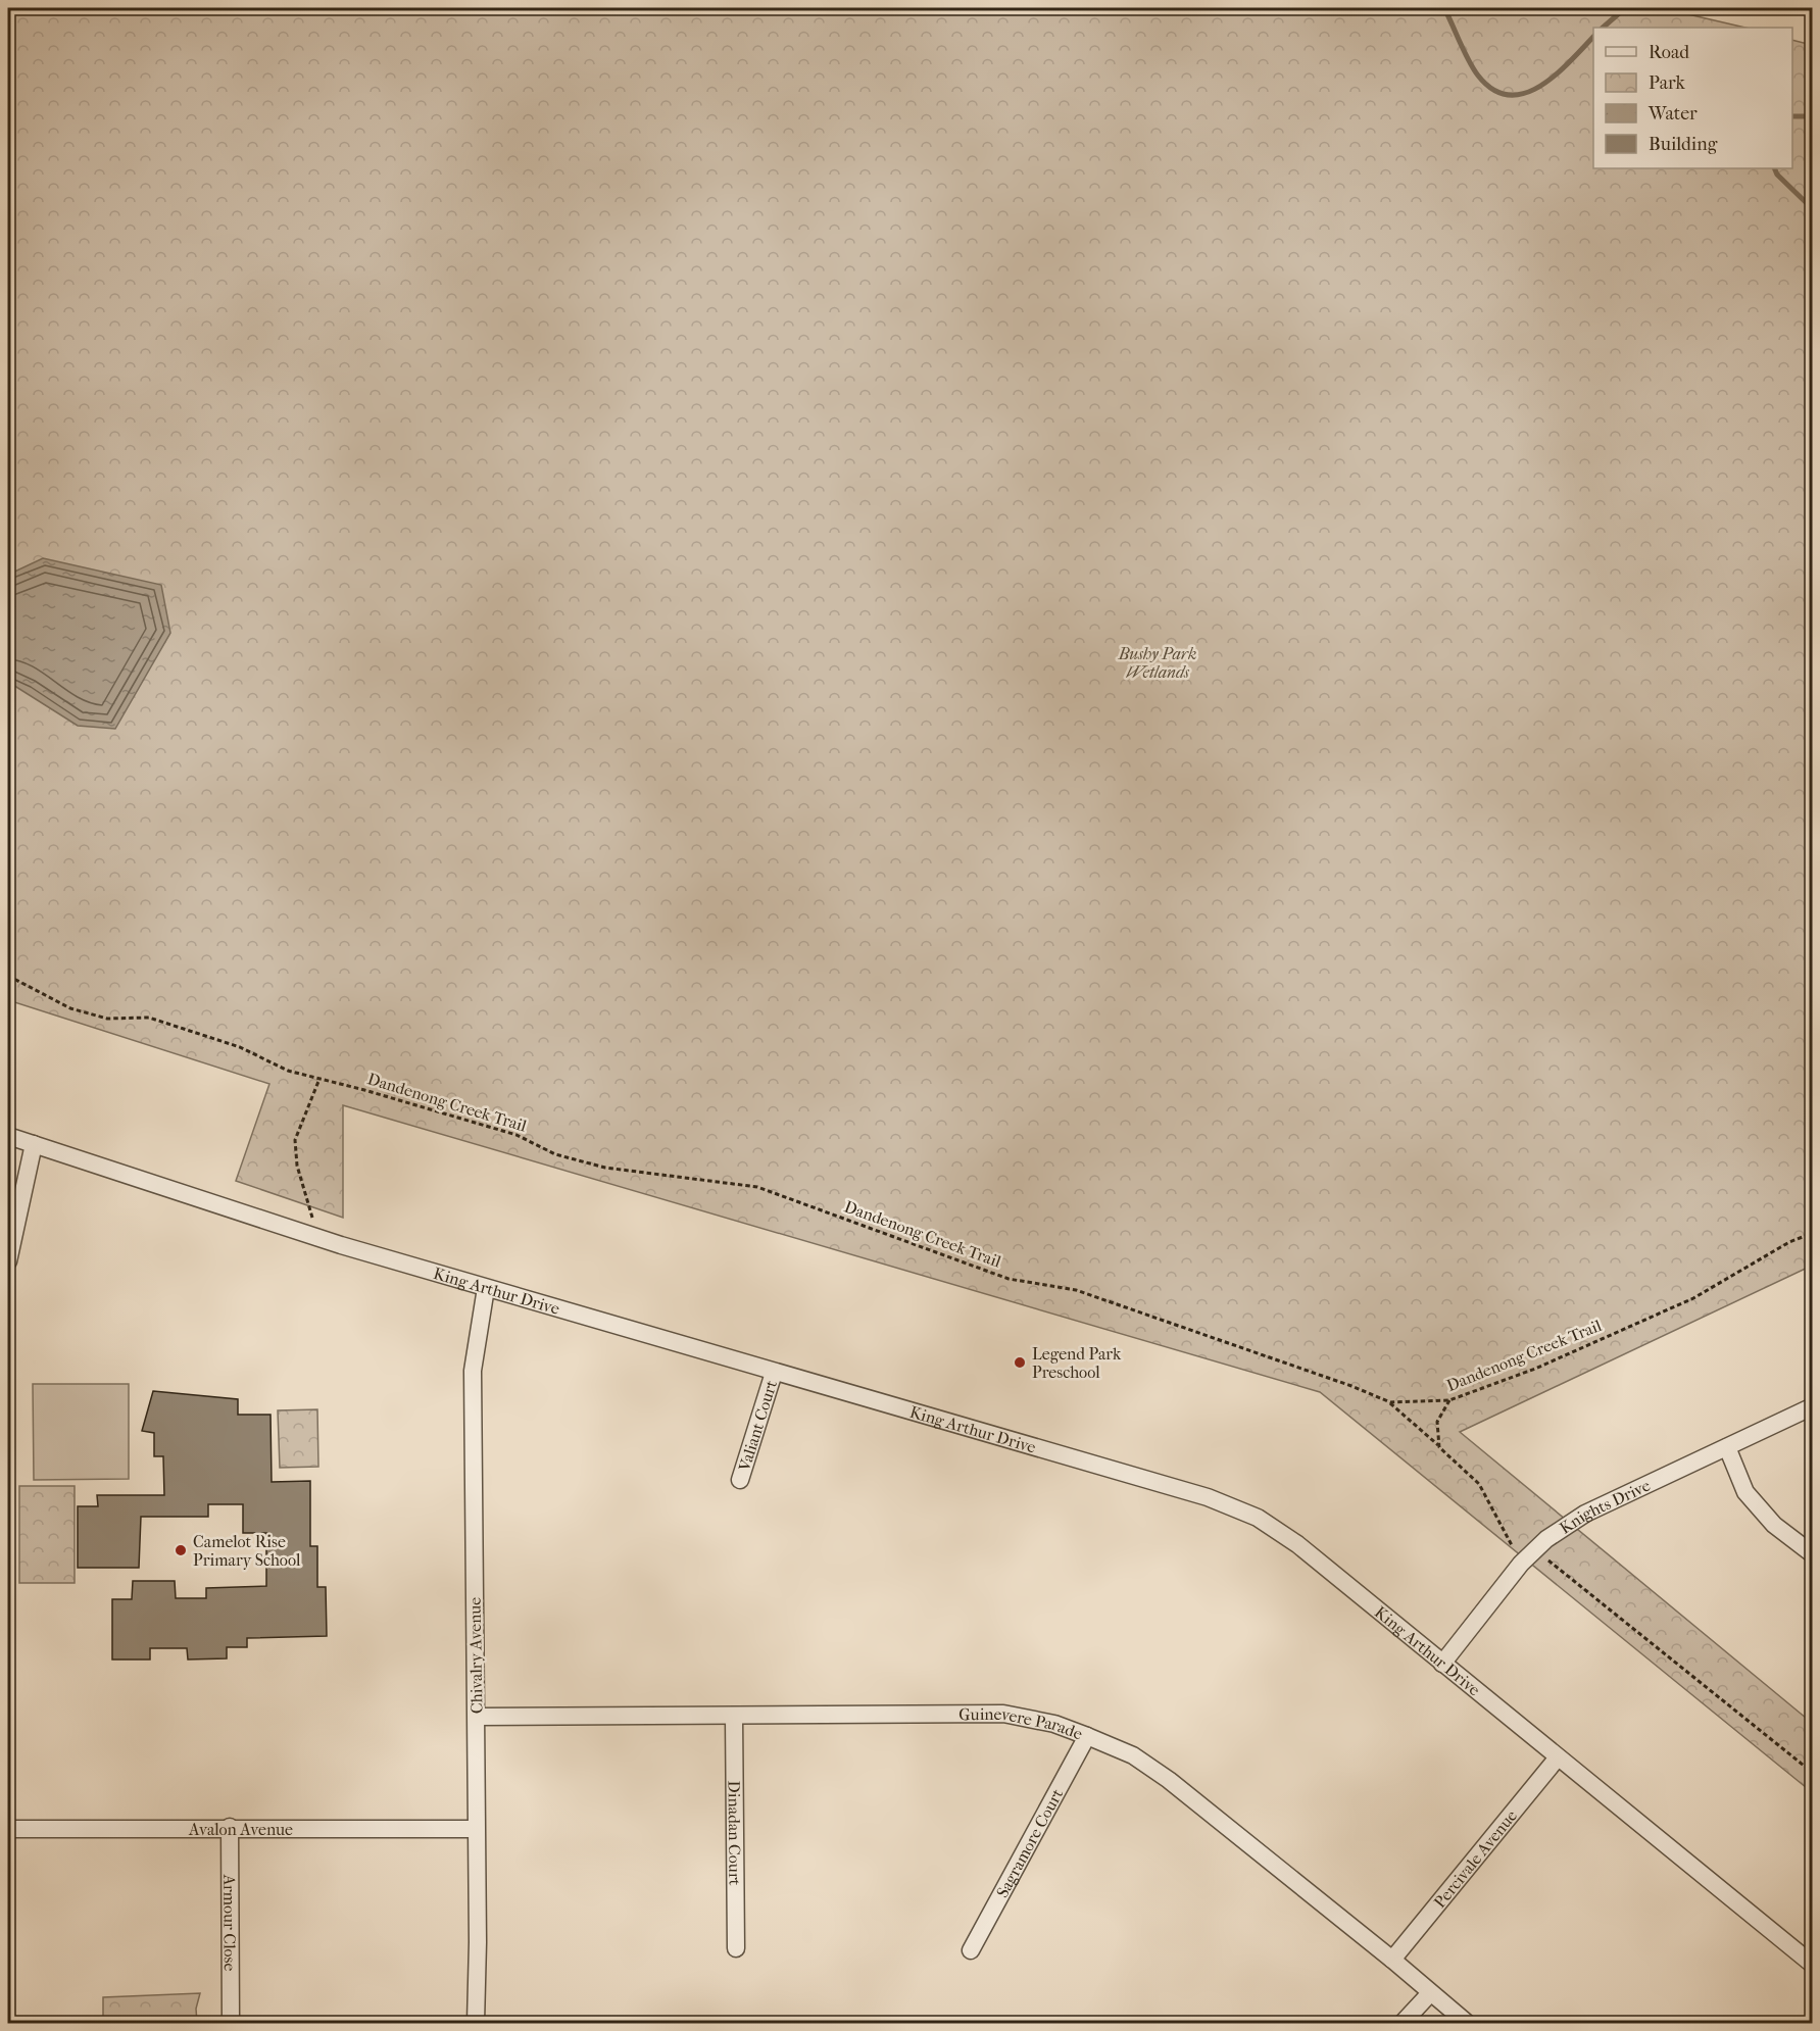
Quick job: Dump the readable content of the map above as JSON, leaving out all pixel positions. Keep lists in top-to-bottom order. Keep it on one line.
{"streets":{"street":["King Arthur Drive","Valiant Court","Knights Drive","Chivalry Avenue","Guinevere Parade","Avalon Avenue","Dinadan Court","Sagramore Court","Percivale Avenue","Armour Close"],"path":["Dandenong Creek Trail"]},"crossings":[["King Arthur Drive","Valiant Court"],["King Arthur Drive","Knights Drive"],["King Arthur Drive","Chivalry Avenue"],["King Arthur Drive","Percivale Avenue"],["Chivalry Avenue","Guinevere Parade"],["Chivalry Avenue","Avalon Avenue"],["Guinevere Parade","Dinadan Court"],["Guinevere Parade","Sagramore Court"],["Guinevere Parade","Percivale Avenue"],["Avalon Avenue","Armour Close"]],"parks":["Bushy Park Wetlands"],"places":["Legend Park Preschool","Camelot Rise Primary School"],"legend":["Road","Park","Water","Building"]}
